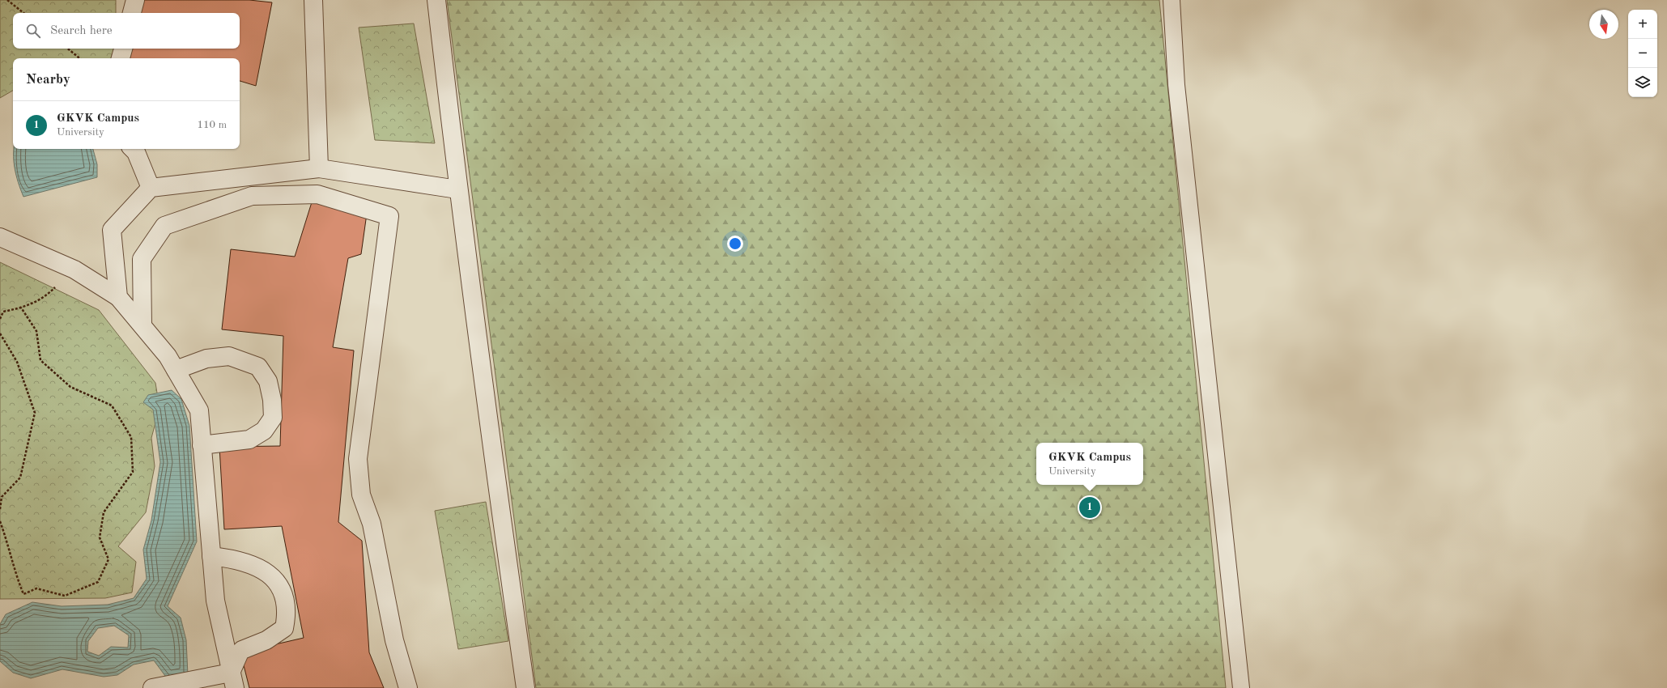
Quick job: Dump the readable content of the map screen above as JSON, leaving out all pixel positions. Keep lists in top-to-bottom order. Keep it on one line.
{"north":"bottom","page":{"map_buttons":["+","−"],"search":"Search here","heading":"Nearby","list":[{"mark":"1","name":"GKVK Campus","note":"University","value":"110 m"}],"popup":["GKVK Campus","University"],"pins":"1"}}
